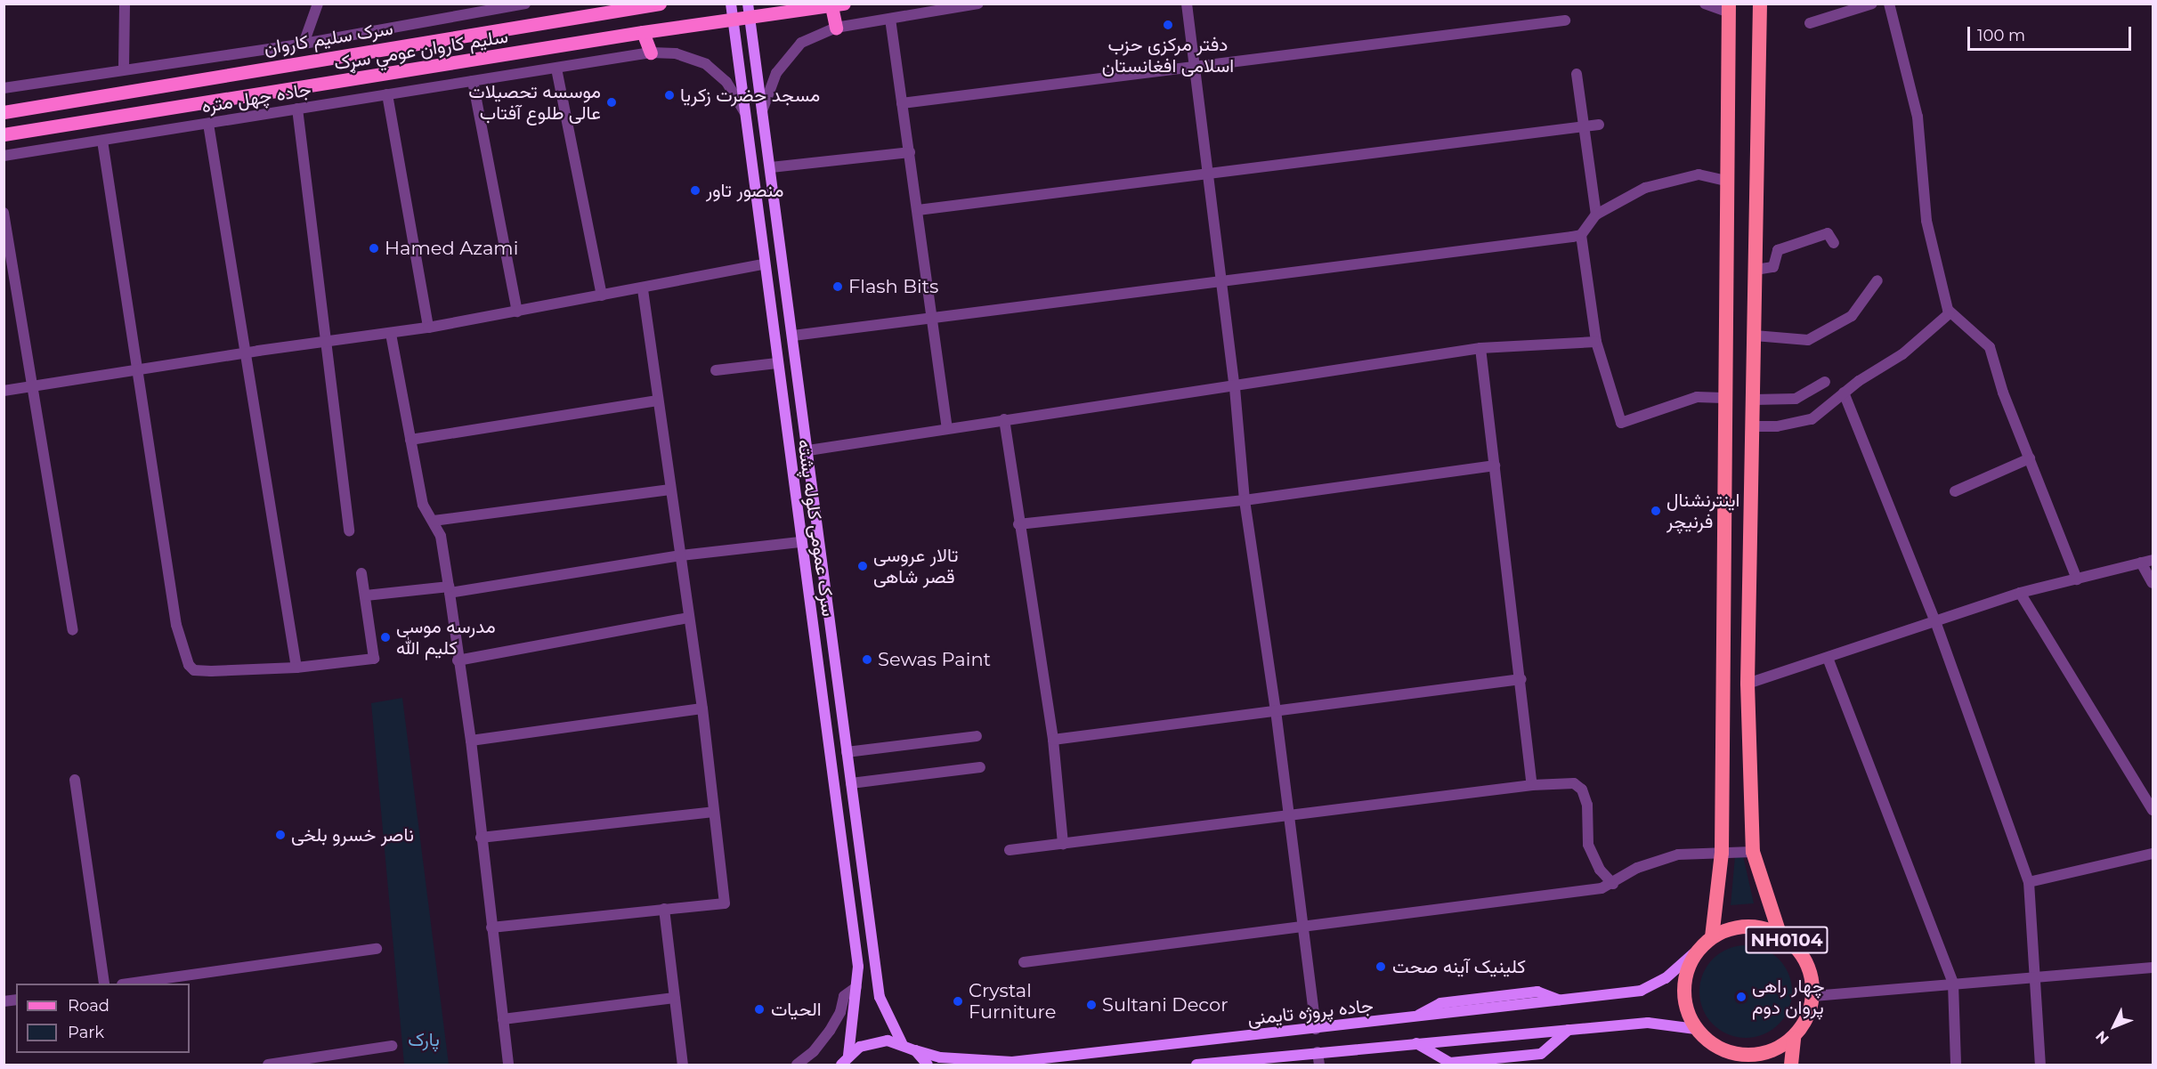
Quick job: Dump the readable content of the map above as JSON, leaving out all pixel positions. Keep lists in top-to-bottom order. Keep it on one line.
{"streets":{"highway":["NH0104"],"main road":["سرک سلیم کاروان","سلیم کاروان عومي سړک","سرک عمومی کلوله پشته","جاده پروژه تایمنی"],"street":["جاده چهل متره"]},"crossings":[["سلیم کاروان عومي سړک","سرک عمومی کلوله پشته"],["جاده چهل متره","سرک عمومی کلوله پشته"],["NH0104","جاده پروژه تایمنی"]],"parks":["پارک"],"places":["دفتر مرکزی حزب اسلامی افغانستان","مسجد حضرت زکریا","موسسه تحصیلات عالی طلوع آفتاب","منصور تاور","Hamed Azami","Flash Bits","اینترنشنال فرنیچر","تالار عروسی قصر شاهی","مدرسه موسی کلیم الله","Sewas Paint","ناصر خسرو بلخی","کلینیک آینه صحت","چهار راهی پروان دوم","Crystal Furniture","Sultani Decor","الحیات"],"legend":["Road","Park"],"scale_bar":"100 m","north":"bottom left"}
